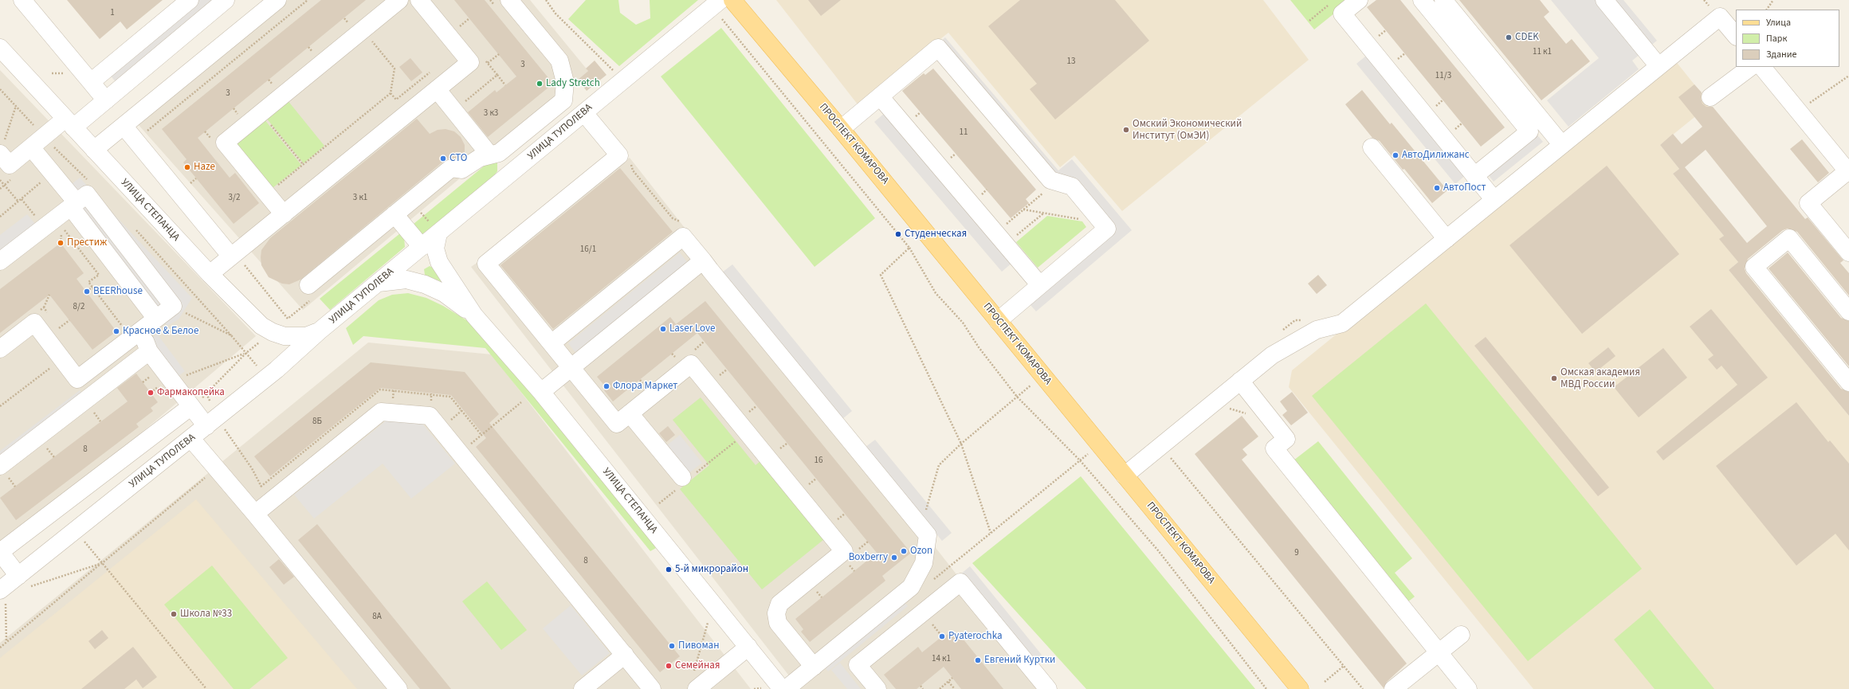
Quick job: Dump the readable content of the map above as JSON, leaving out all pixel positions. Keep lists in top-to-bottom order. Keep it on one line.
{"streets":{"main road":["ПРОСПЕКТ КОМАРОВА"],"street":["УЛИЦА ТУПОЛЕВА","УЛИЦА СТЕПАНЦА"]},"crossings":[["УЛИЦА ТУПОЛЕВА","УЛИЦА СТЕПАНЦА"]],"places":["CDEK","Lady Stretch","Омский Экономический Институт (ОмЭИ)","АвтоДилижанс","СТО","Haze","АвтоПост","Студенческая","Престиж","BEERhouse","Laser Love","Красное & Белое","Омская академия МВД России","Флора Маркет","Фармакопейка","Ozon","Boxberry","5-й микрорайон","Школа №33","Pyaterochka","Пивоман","Евгений Куртки","Семейная"],"house_numbers":["1","11 к1","13","3","11/3","3","3 к3","11","3/2","3 к1","16/1","8/2","8Б","8","16","9","8","8А","14 к1"],"legend":["Улица","Парк","Здание"]}
